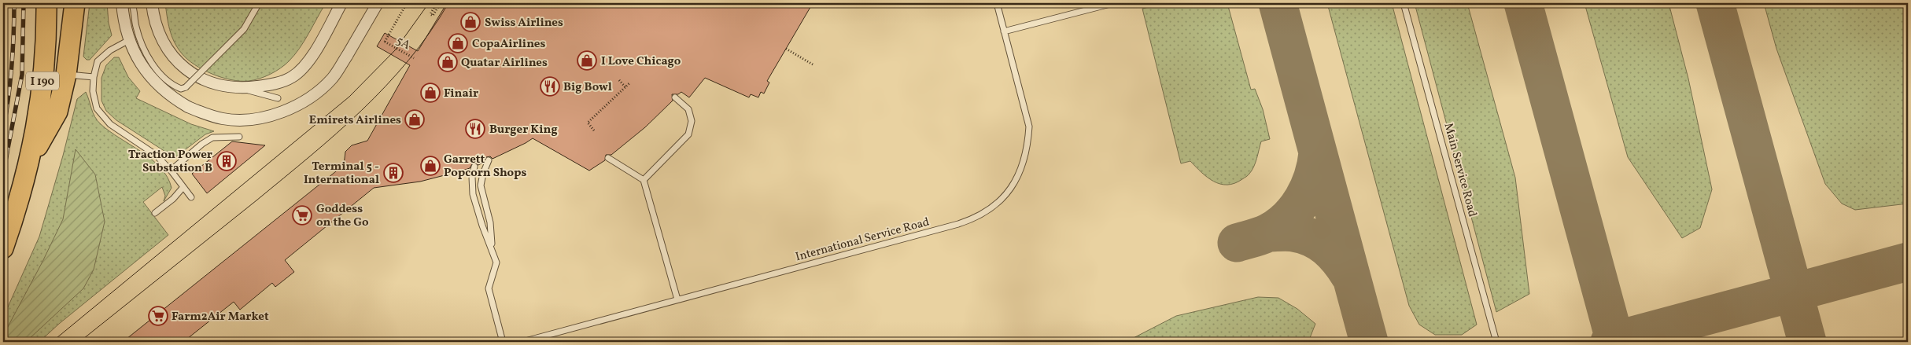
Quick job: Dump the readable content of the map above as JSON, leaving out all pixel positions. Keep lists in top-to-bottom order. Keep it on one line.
{"streets":{"highway":["I 190"],"lane":["Main Service Road","International Service Road"],"path":["5A"]},"places":{"shop":["Swiss Airlines","CopaAirlines","I Love Chicago","Quatar Airlines","Finair","Emirets Airlines","Garrett Popcorn Shops"],"restaurant":["Big Bowl","Burger King"],"building":["Traction Power Substation B","Terminal 5 - International"],"supermarket":["Goddess on the Go","Farm2Air Market"]}}
